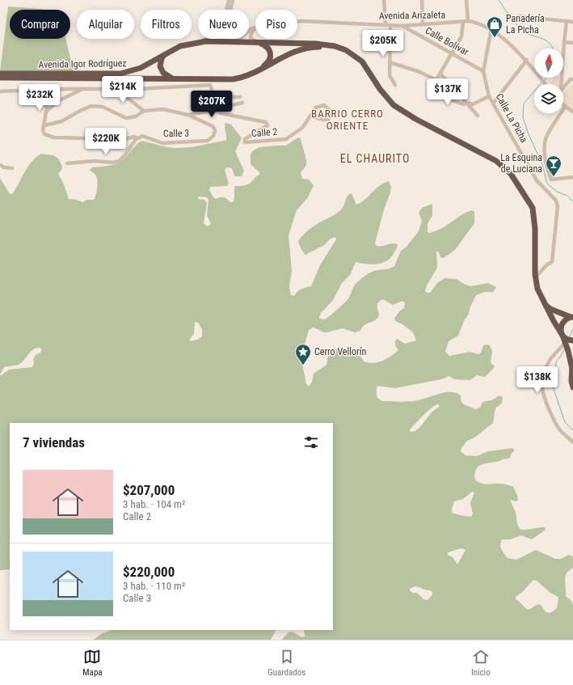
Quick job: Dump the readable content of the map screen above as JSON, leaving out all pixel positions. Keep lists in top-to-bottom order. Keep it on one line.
{"streets":{"highway":["Avenida Igor Rodríguez"],"street":["Avenida Arizaleta","Calle Bolívar","Calle La Picha","Calle 2","Calle 3"]},"crossings":[["Avenida Arizaleta","Calle Bolívar"],["Avenida Arizaleta","Calle La Picha"],["Calle Bolívar","Calle La Picha"],["Avenida Igor Rodríguez","Calle La Picha"]],"districts":["BARRIO CERRO ORIENTE","EL CHAURITO"],"places":{"shop":["Panadería La Picha"],"bar":["La Esquina de Luciana"],"place":["Cerro Vellorín"]},"north":"top","page":{"chip":["Comprar","Alquilar","Filtros","Nuevo","Piso"],"price":["$205K","$214K","$137K","$232K","$207K","$220K","$138K"],"heading":"7 viviendas","list":[{"name":"$207,000","note":"3 hab. · 104 m² · Calle 2"},{"name":"$220,000","note":"3 hab. · 110 m² · Calle 3"}],"tabs":["Mapa","Guardados","Inicio"]}}
